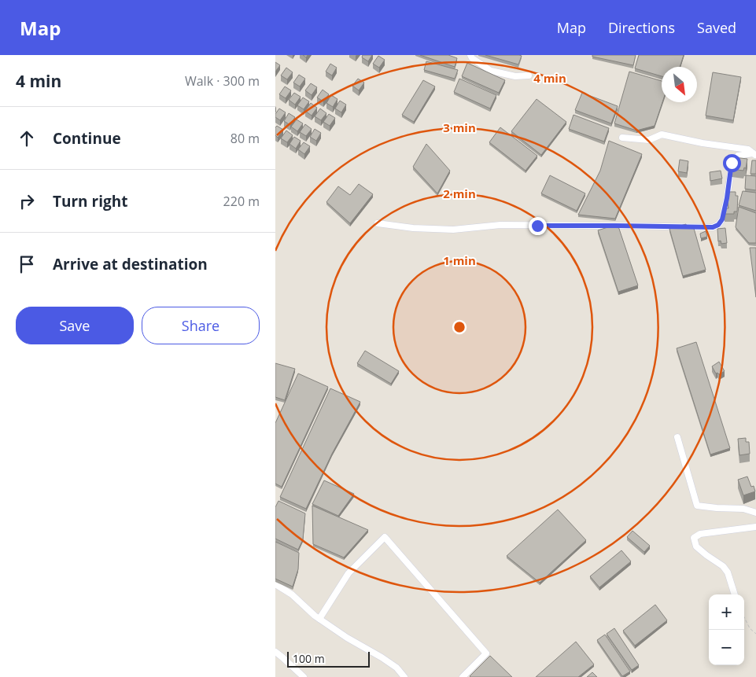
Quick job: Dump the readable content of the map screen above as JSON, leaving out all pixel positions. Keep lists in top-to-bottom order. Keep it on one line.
{"scale_bar":"100 m","north":"bottom right","page":{"header":"Map","nav":["Map","Directions","Saved"],"heading":["4 min","Walk · 300 m"],"list":[["Continue","80 m"],["Turn right","220 m"],"Arrive at destination"],"buttons":["Save","Share"],"map_buttons":["+","−"],"scale":"100 m"},"rings":["4 min","3 min","2 min","1 min"]}
